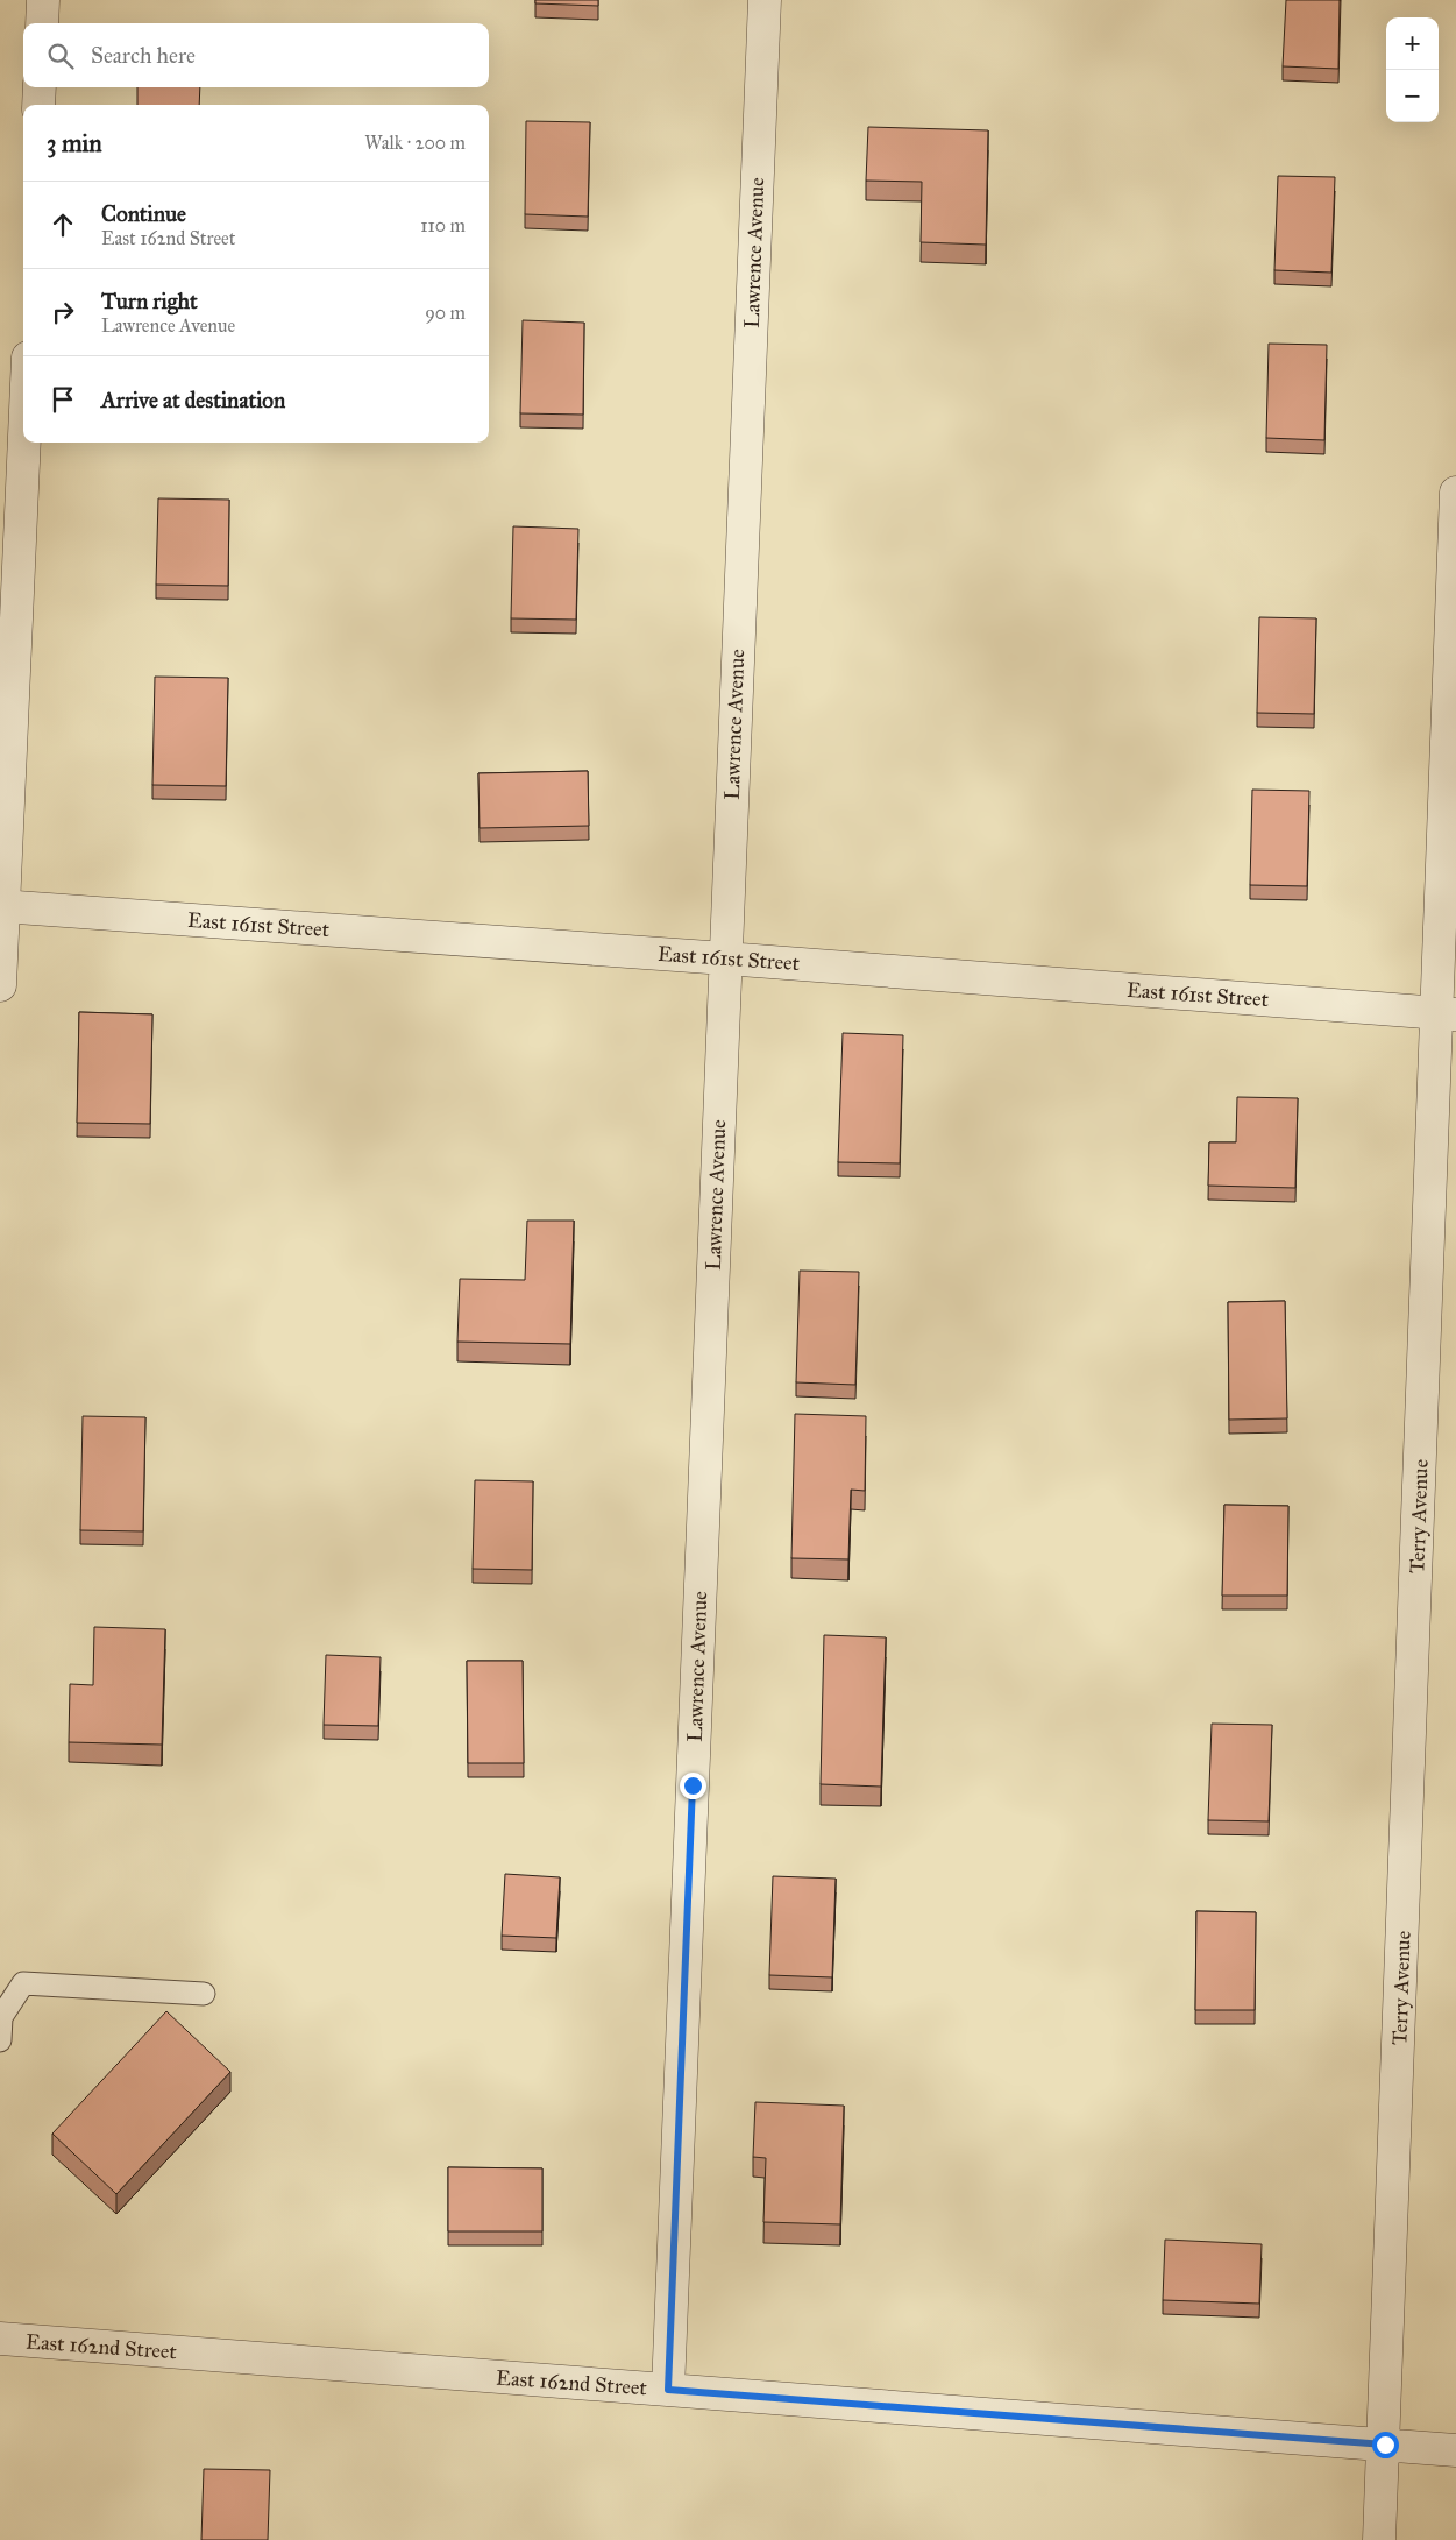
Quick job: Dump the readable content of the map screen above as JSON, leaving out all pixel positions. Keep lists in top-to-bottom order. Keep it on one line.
{"streets":{"street":["Lawrence Avenue","East 161st Street","Terry Avenue","East 162nd Street"]},"crossings":[["Lawrence Avenue","East 161st Street"],["Lawrence Avenue","East 162nd Street"],["East 161st Street","Terry Avenue"],["Terry Avenue","East 162nd Street"]],"page":{"map_buttons":["+","−"],"search":"Search here","heading":["3 min","Walk · 200 m"],"list":[["Continue","East 162nd Street","110 m"],["Turn right","Lawrence Avenue","90 m"],"Arrive at destination"]}}
